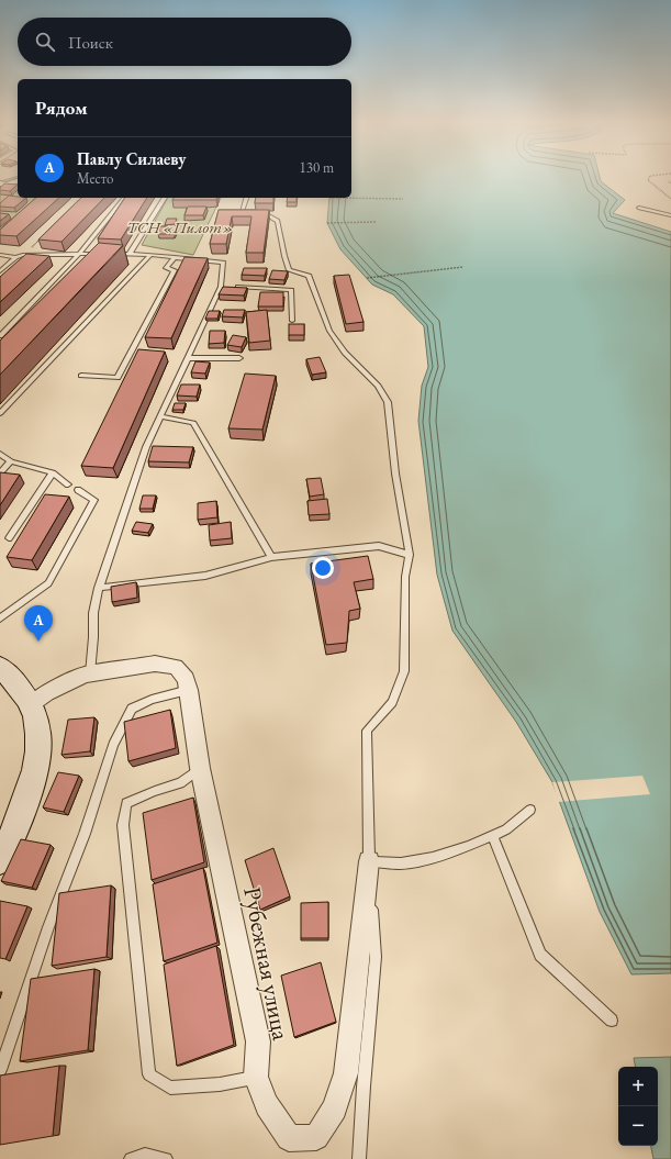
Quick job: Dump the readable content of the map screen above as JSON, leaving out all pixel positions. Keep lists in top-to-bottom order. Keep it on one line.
{"streets":{"street":["Рубежная улица"]},"parks":["ТСН «Пилот»"],"page":{"search":"Поиск","heading":"Рядом","list":[{"mark":"A","name":"Павлу Силаеву","note":"Место","value":"130 m"}],"pins":"A","map_buttons":["+","−"]}}
